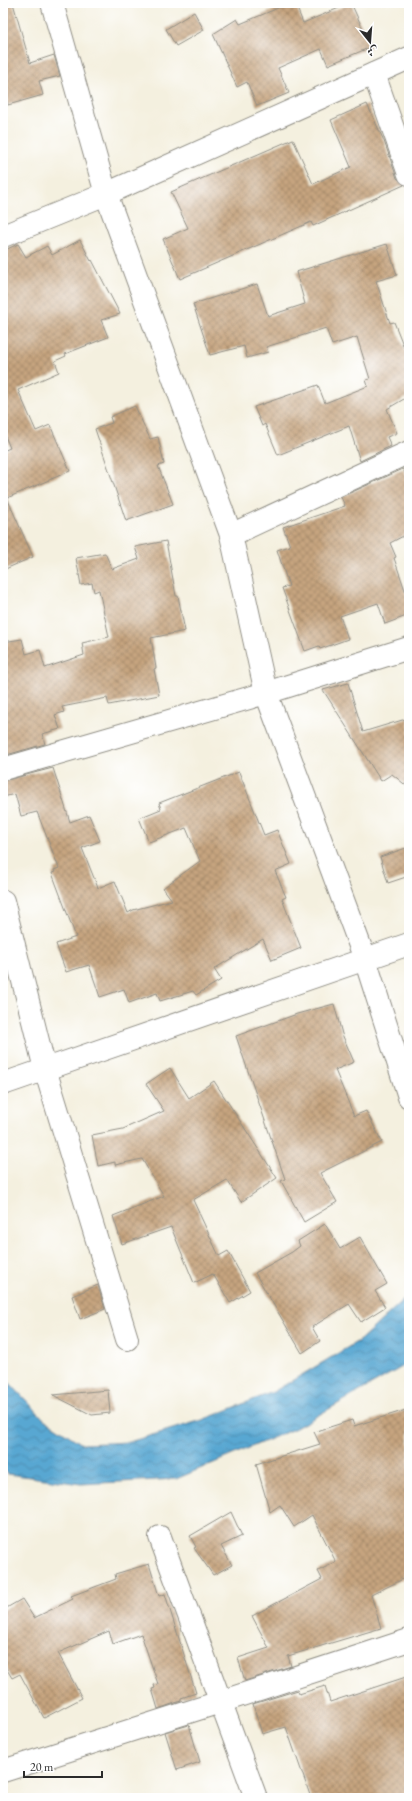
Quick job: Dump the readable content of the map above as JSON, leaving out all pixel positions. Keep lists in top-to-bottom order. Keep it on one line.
{"scale_bar":"20 m","north":"bottom"}
